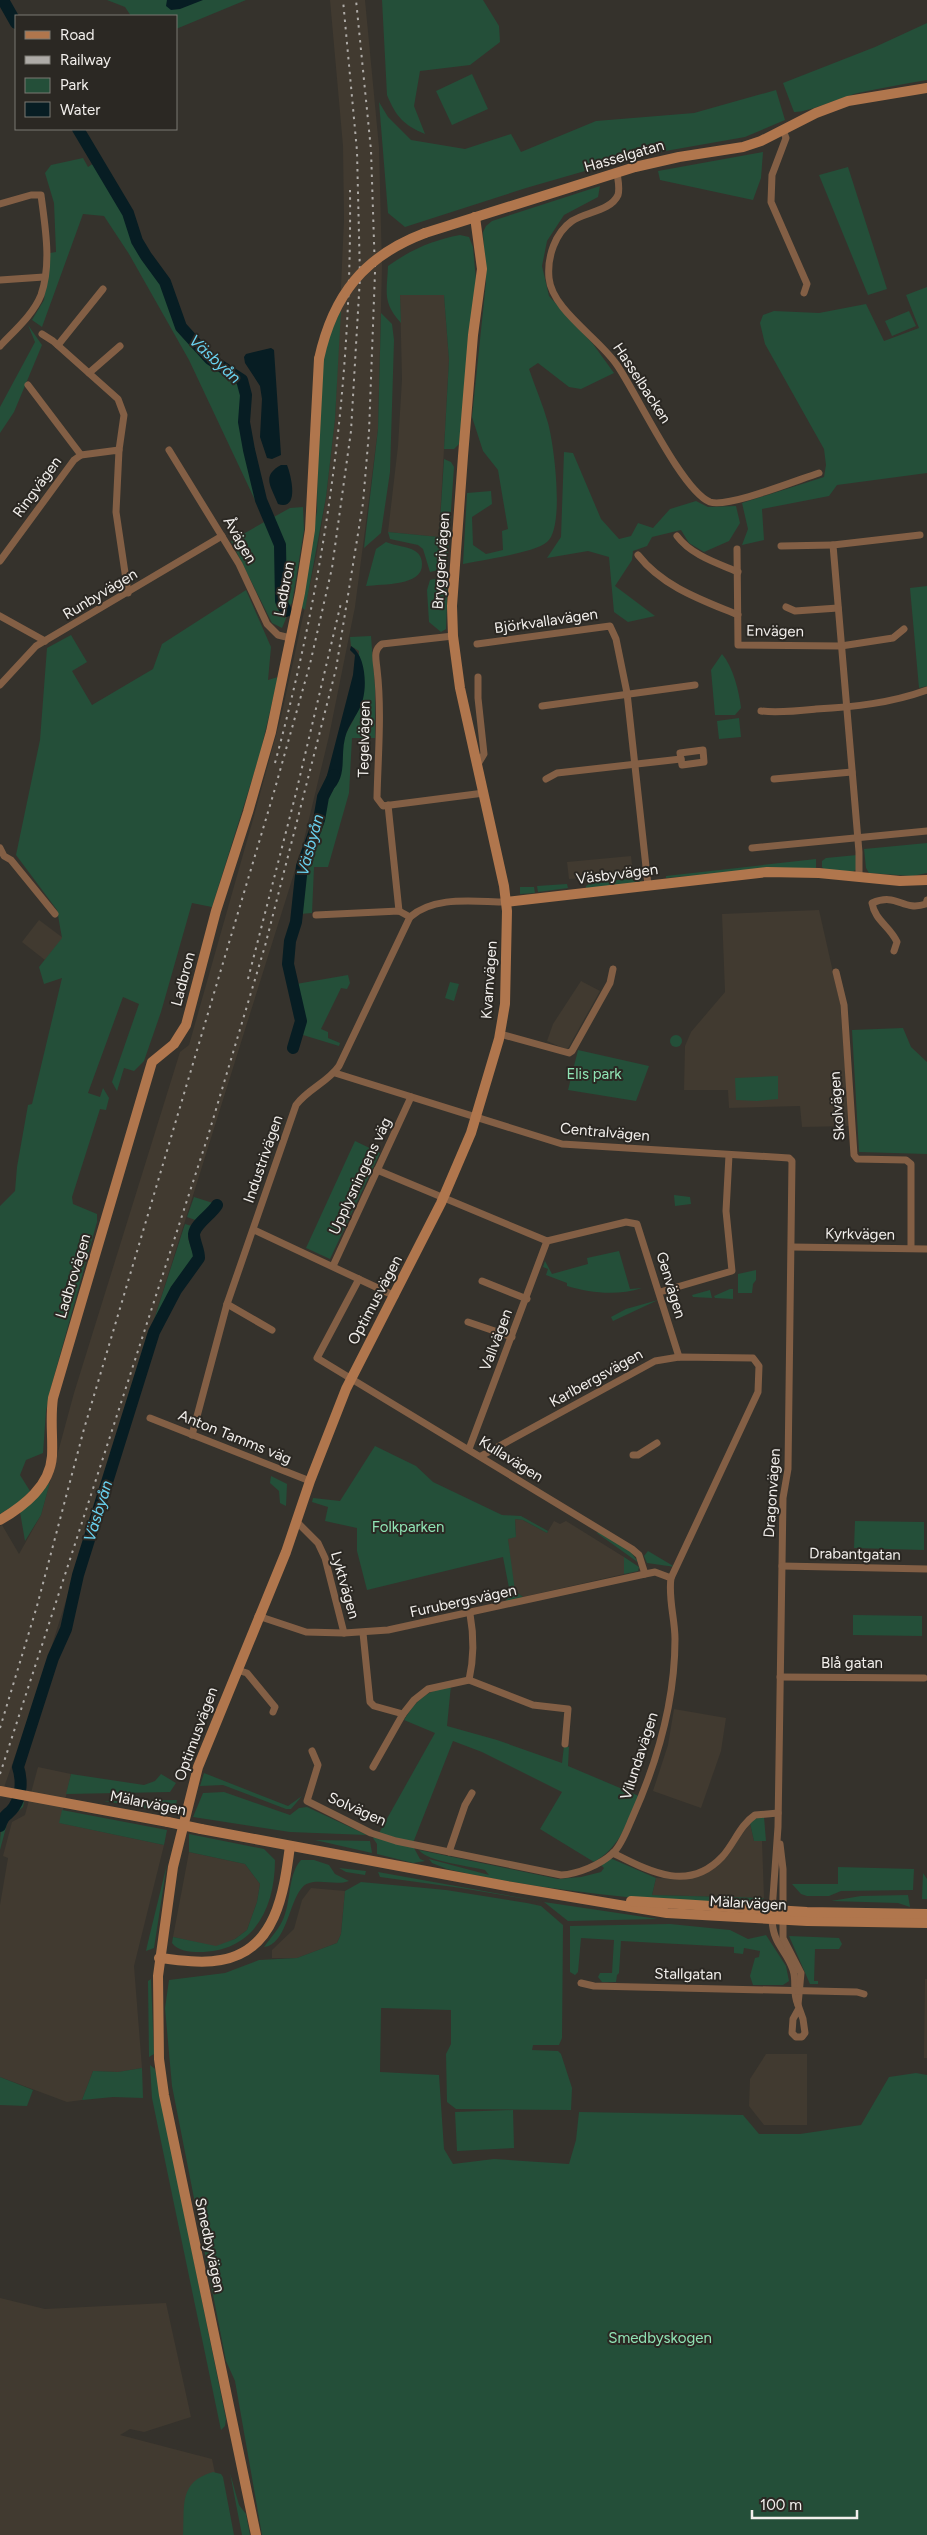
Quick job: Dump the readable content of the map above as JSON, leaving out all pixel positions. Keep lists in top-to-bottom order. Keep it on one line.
{"streets":{"street":["Hasselgatan","Hasselbacken","Ringvägen","Åvägen","Bryggerivägen","Ladbron","Runbyvägen","Björkvallavägen","Envägen","Tegelvägen","Väsbyvägen","Kvarnvägen","Skolvägen","Centralvägen","Industrivägen","Upplysningens väg","Kyrkvägen","Ladbrovägen","Genvägen","Optimusvägen","Vallvägen","Karlbergsvägen","Anton Tamms väg","Kullavägen","Dragonvägen","Drabantgatan","Lyktvägen","Furubergsvägen","Blå gatan","Vilundavägen","Mälarvägen","Solvägen","Stallgatan","Smedbyvägen"]},"crossings":[["Hasselgatan","Hasselbacken"],["Hasselgatan","Bryggerivägen"],["Hasselgatan","Ladbron"],["Åvägen","Ladbron"],["Åvägen","Runbyvägen"],["Bryggerivägen","Ladbron"],["Bryggerivägen","Tegelvägen"],["Bryggerivägen","Väsbyvägen"],["Bryggerivägen","Kvarnvägen"],["Ladbron","Ladbrovägen"],["Björkvallavägen","Väsbyvägen"],["Väsbyvägen","Kvarnvägen"],["Väsbyvägen","Industrivägen"],["Kvarnvägen","Centralvägen"],["Kvarnvägen","Optimusvägen"],["Skolvägen","Kyrkvägen"],["Centralvägen","Industrivägen"],["Centralvägen","Upplysningens väg"],["Centralvägen","Optimusvägen"],["Centralvägen","Dragonvägen"],["Industrivägen","Anton Tamms väg"],["Kyrkvägen","Dragonvägen"],["Genvägen","Vallvägen"],["Genvägen","Karlbergsvägen"],["Optimusvägen","Anton Tamms väg"],["Optimusvägen","Kullavägen"],["Optimusvägen","Lyktvägen"],["Optimusvägen","Furubergsvägen"],["Optimusvägen","Smedbyvägen"],["Vallvägen","Kullavägen"],["Karlbergsvägen","Kullavägen"],["Karlbergsvägen","Vilundavägen"],["Kullavägen","Furubergsvägen"],["Dragonvägen","Drabantgatan"],["Dragonvägen","Blå gatan"],["Dragonvägen","Mälarvägen"],["Lyktvägen","Furubergsvägen"],["Furubergsvägen","Vilundavägen"],["Vilundavägen","Solvägen"]],"water":["Väsbyån"],"parks":["Elis park","Folkparken","Smedbyskogen"],"legend":["Road","Railway","Park","Water"],"scale_bar":"100 m"}
